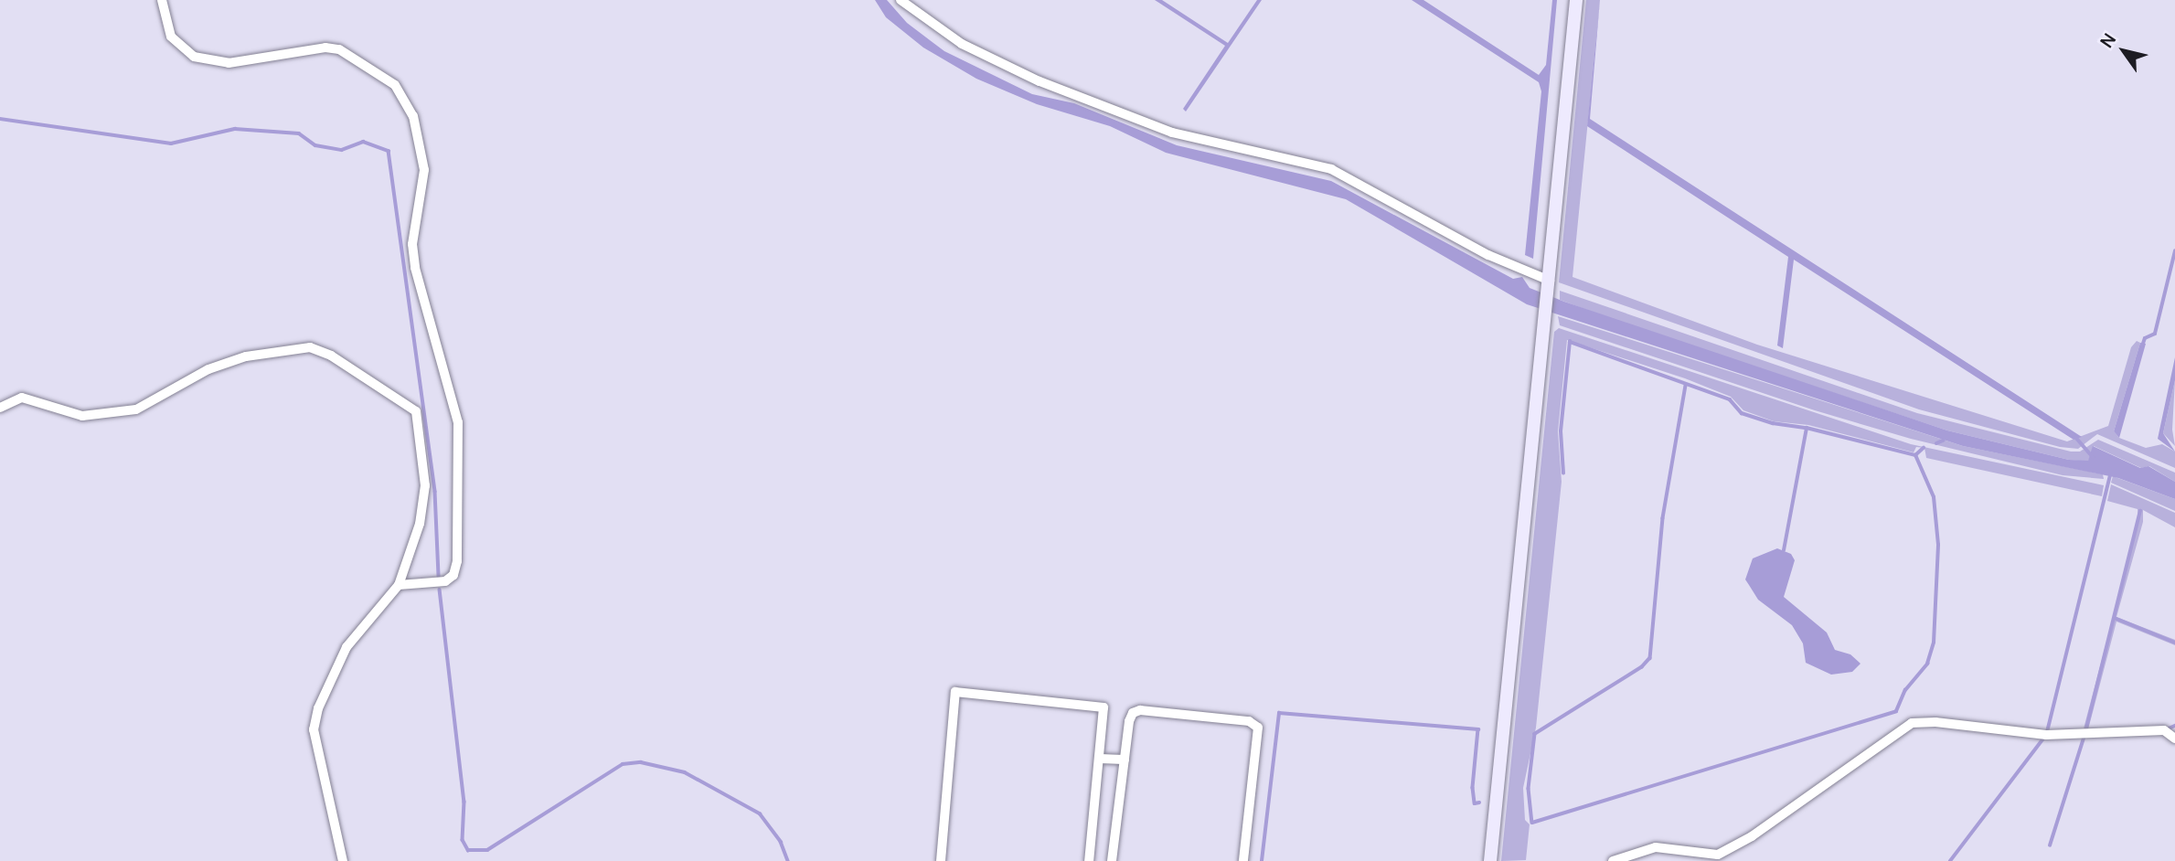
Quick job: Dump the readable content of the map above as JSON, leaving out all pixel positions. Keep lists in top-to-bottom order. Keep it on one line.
{"north":"top left"}
